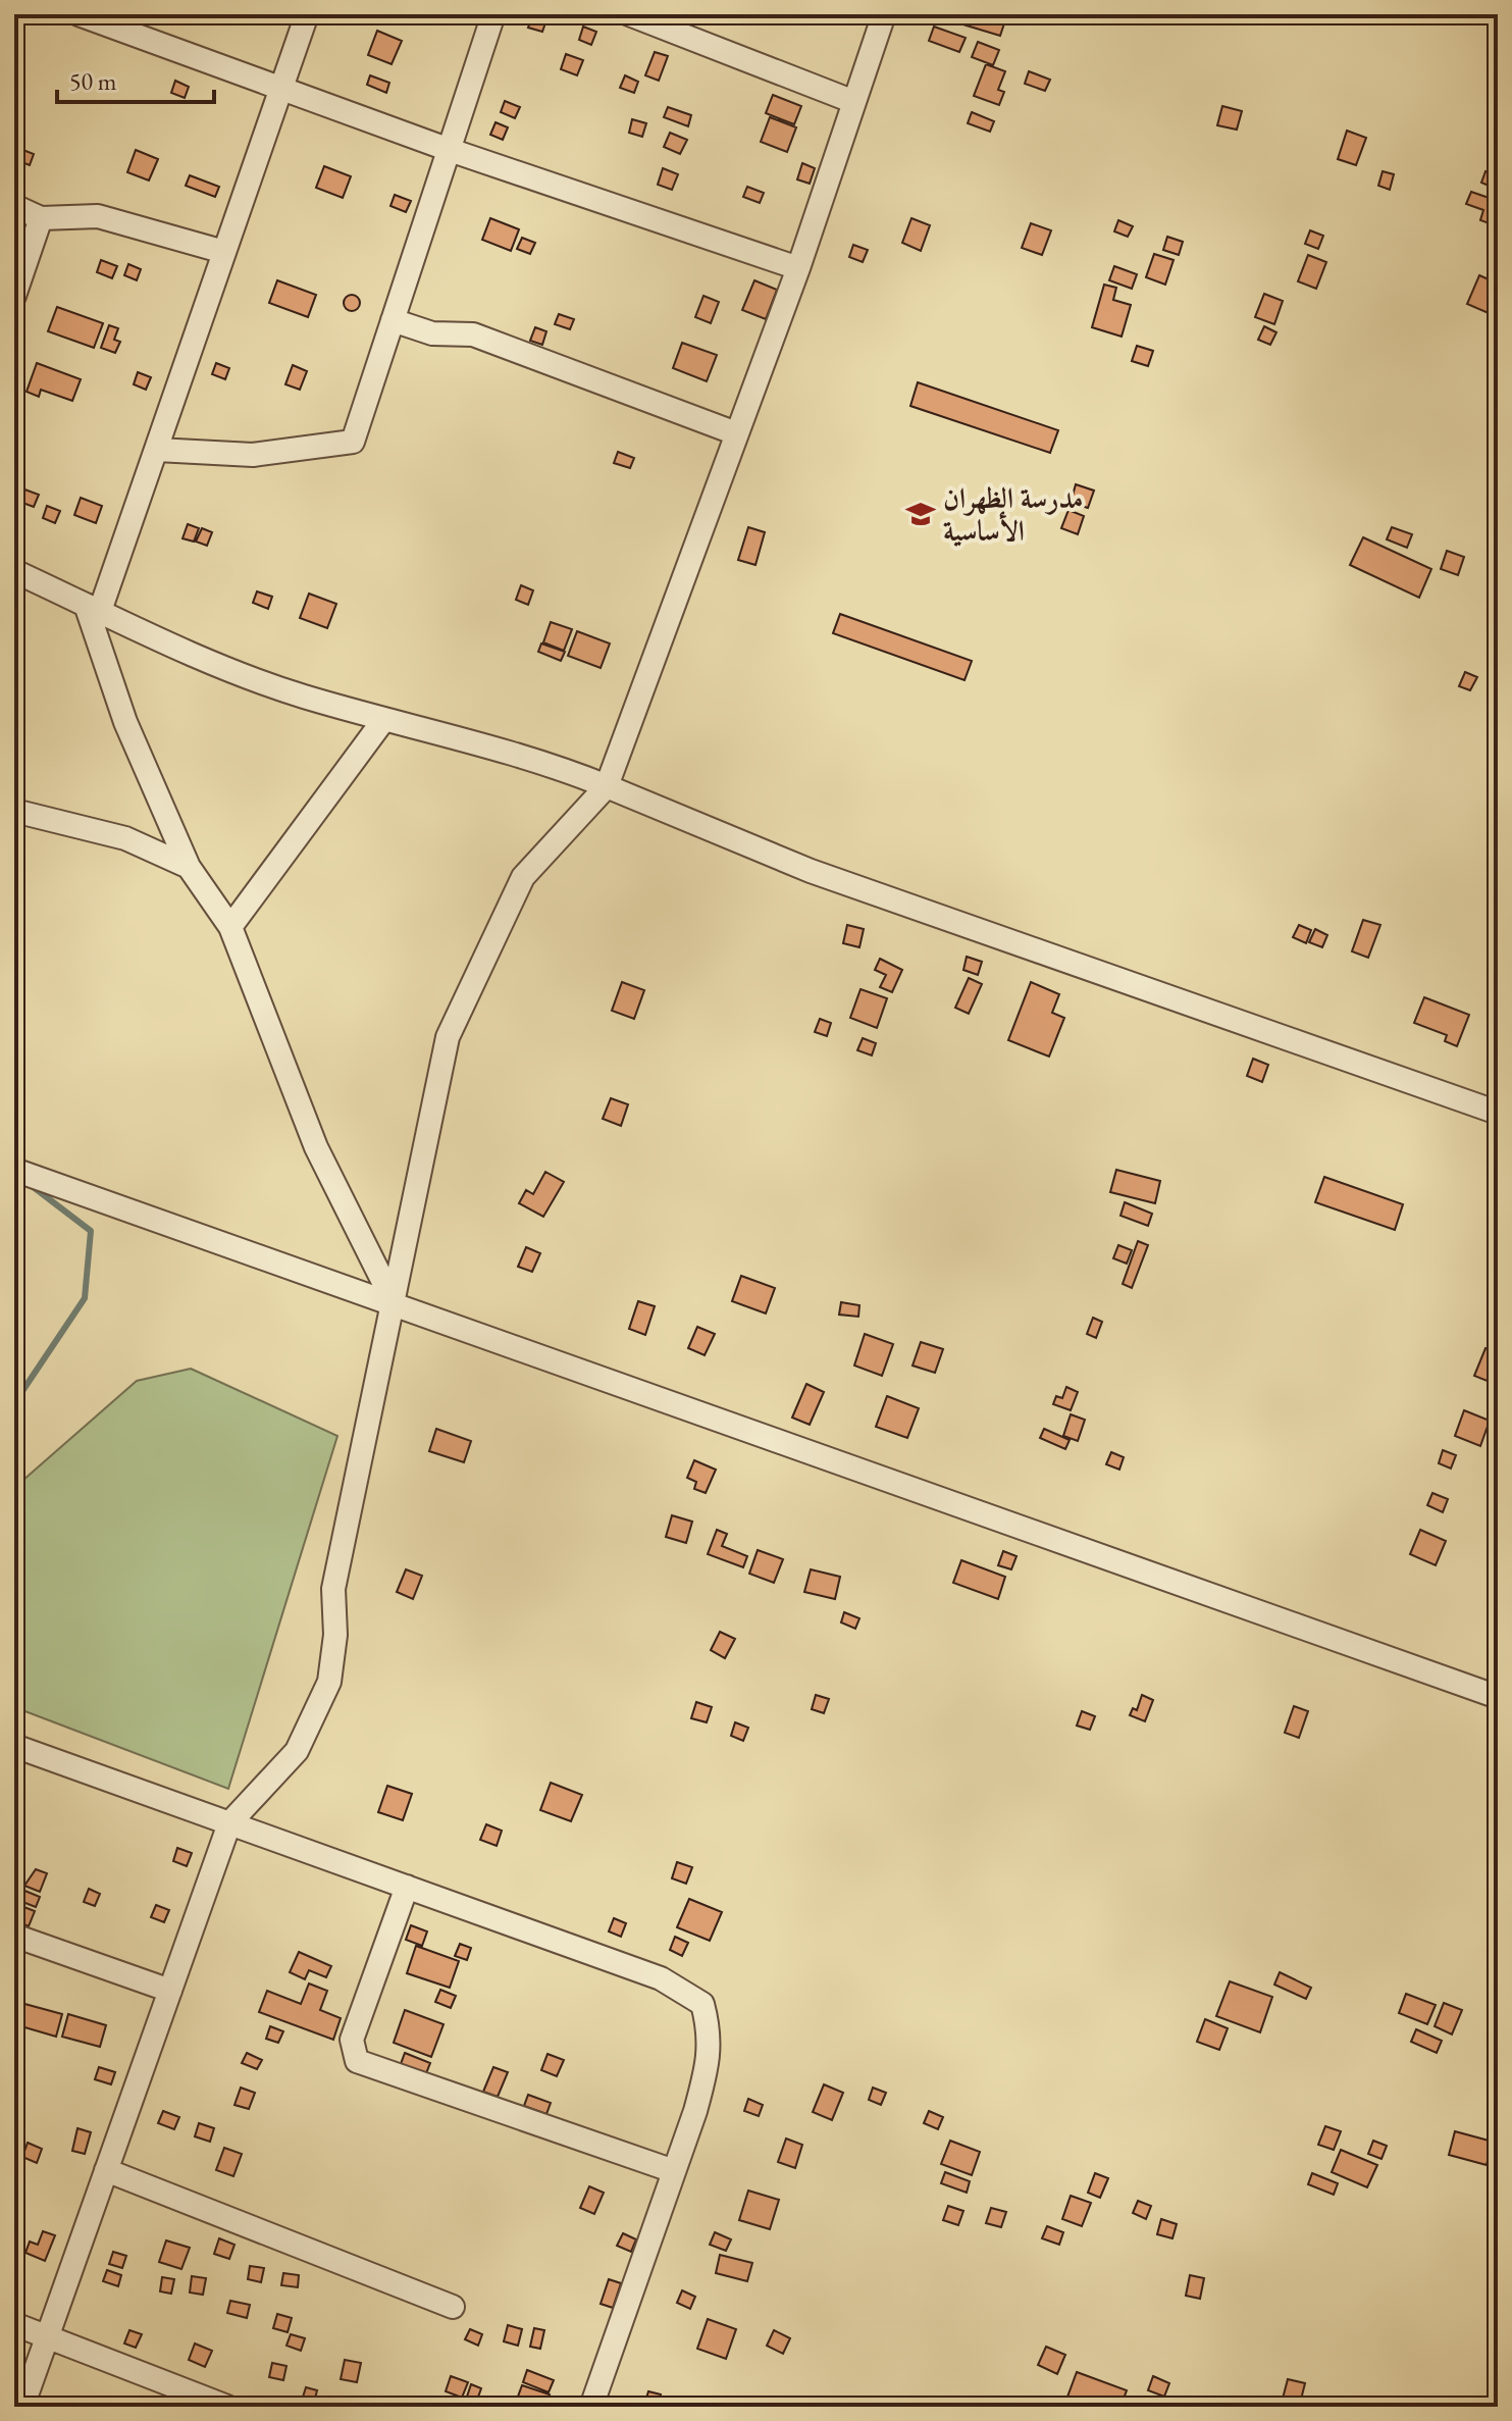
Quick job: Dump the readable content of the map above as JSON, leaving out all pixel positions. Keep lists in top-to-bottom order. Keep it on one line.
{"places":{"school or university":["مدرسة الظهران الأساسية"]},"scale_bar":"50 m"}
